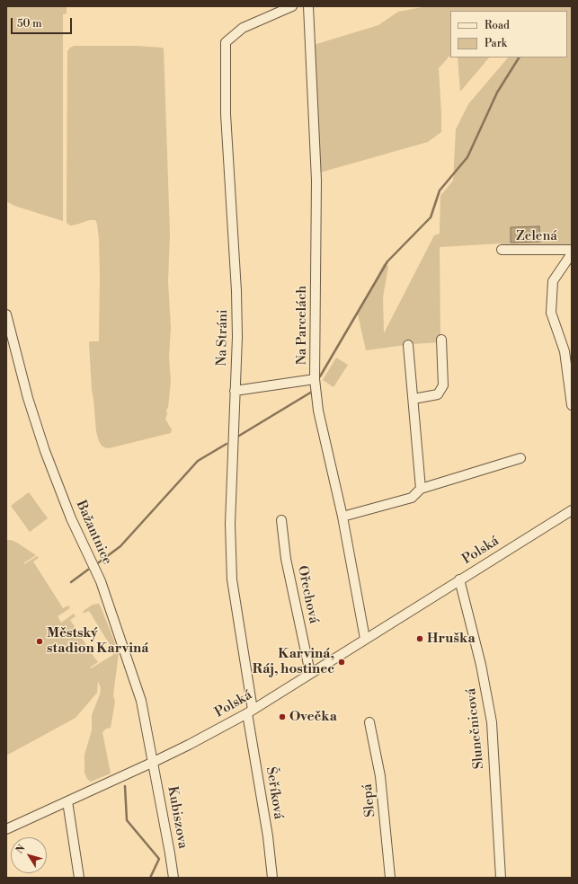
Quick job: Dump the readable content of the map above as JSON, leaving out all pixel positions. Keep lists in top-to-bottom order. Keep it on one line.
{"streets":{"street":["Zelená","Na Parcelách","Na Stráni","Bažantnice","Polská","Ořechová","Slunečnicová","Šeříková","Slepá","Kubiszova"]},"crossings":[["Na Parcelách","Polská"],["Na Stráni","Polská"],["Na Stráni","Šeříková"],["Bažantnice","Polská"],["Bažantnice","Kubiszova"],["Polská","Ořechová"],["Polská","Slunečnicová"],["Polská","Šeříková"],["Polská","Kubiszova"]],"places":["Hruška","Městský stadion Karviná","Karviná, Ráj, hostinec","Ovečka"],"legend":["Road","Park"],"scale_bar":"50 m","north":"top left"}
